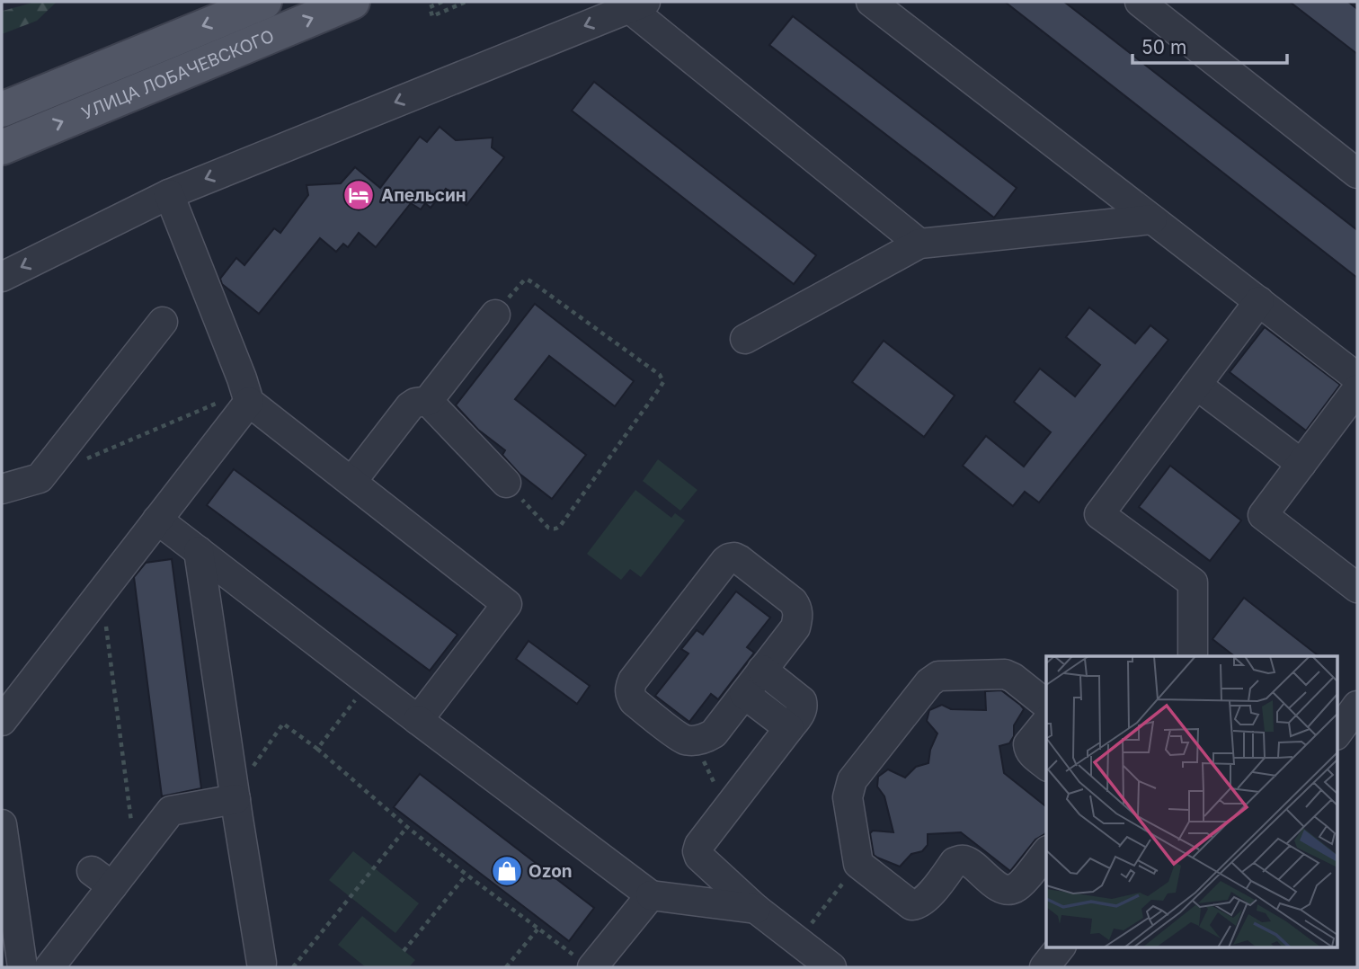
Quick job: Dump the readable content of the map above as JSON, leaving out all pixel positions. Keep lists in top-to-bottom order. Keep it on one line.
{"streets":{"main road":["УЛИЦА ЛОБАЧЕВСКОГО"]},"places":{"hotel":["Апельсин"],"shop":["Ozon"]},"scale_bar":"50 m"}
